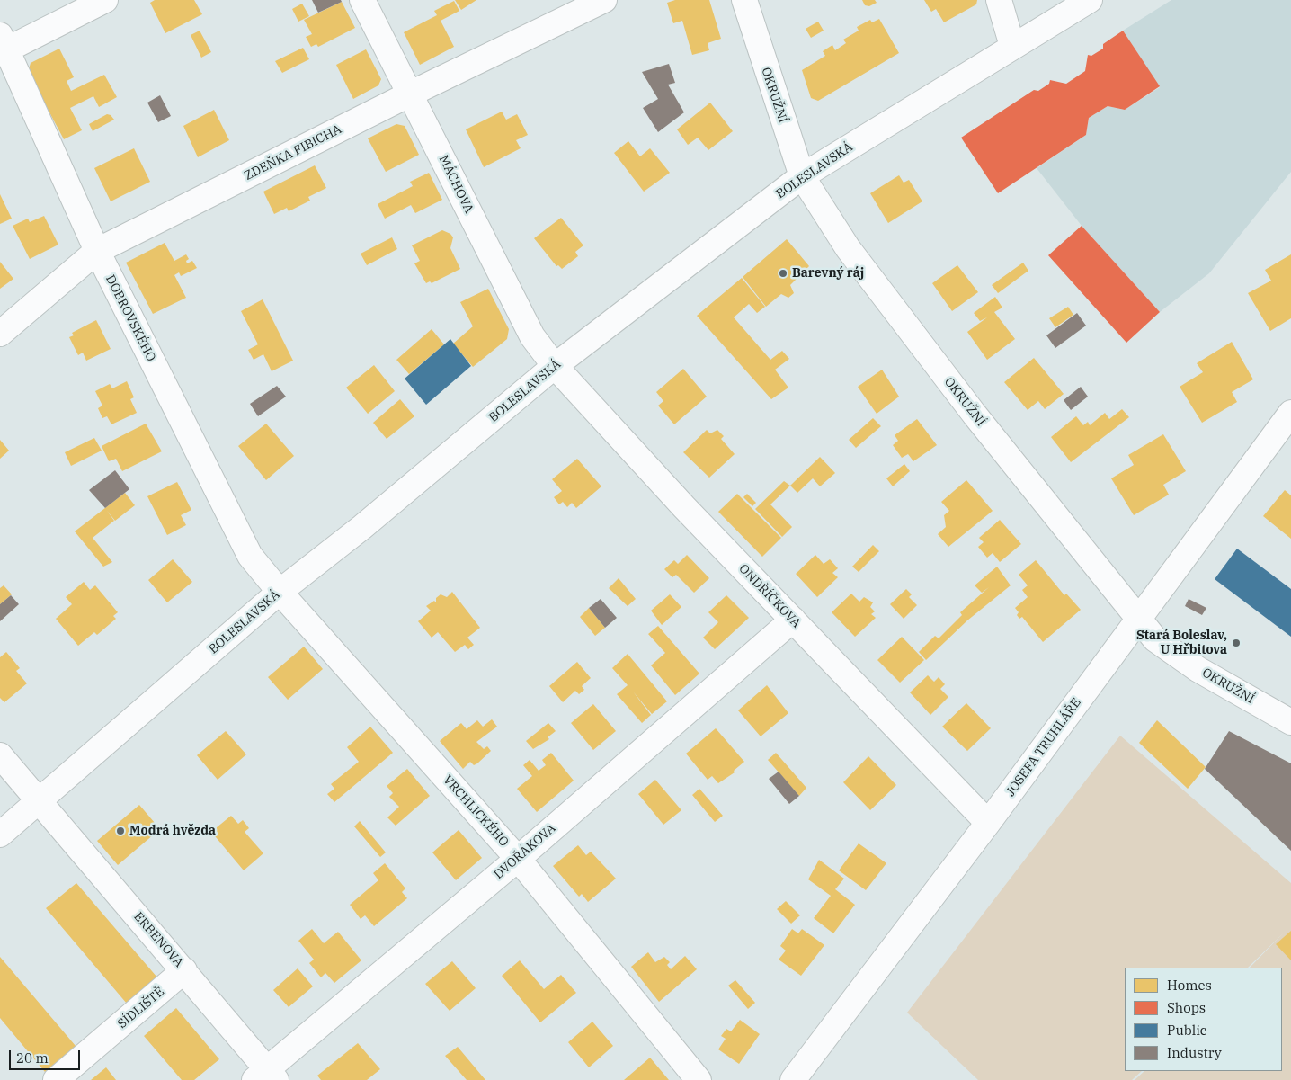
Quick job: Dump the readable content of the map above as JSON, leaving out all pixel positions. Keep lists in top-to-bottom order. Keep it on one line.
{"streets":{"street":["OKRUŽNÍ","ZDEŇKA FIBICHA","BOLESLAVSKÁ","MÁCHOVA","DOBROVSKÉHO","ONDŘÍČKOVA","JOSEFA TRUHLÁŘE","VRCHLICKÉHO","DVOŘÁKOVA","ERBENOVA","SÍDLIŠTĚ"]},"crossings":[["OKRUŽNÍ","BOLESLAVSKÁ"],["OKRUŽNÍ","JOSEFA TRUHLÁŘE"],["ZDEŇKA FIBICHA","MÁCHOVA"],["ZDEŇKA FIBICHA","DOBROVSKÉHO"],["BOLESLAVSKÁ","MÁCHOVA"],["BOLESLAVSKÁ","DOBROVSKÉHO"],["BOLESLAVSKÁ","ONDŘÍČKOVA"],["BOLESLAVSKÁ","VRCHLICKÉHO"],["BOLESLAVSKÁ","ERBENOVA"],["MÁCHOVA","ONDŘÍČKOVA"],["DOBROVSKÉHO","VRCHLICKÉHO"],["ONDŘÍČKOVA","JOSEFA TRUHLÁŘE"],["ONDŘÍČKOVA","DVOŘÁKOVA"],["VRCHLICKÉHO","DVOŘÁKOVA"],["DVOŘÁKOVA","ERBENOVA"],["ERBENOVA","SÍDLIŠTĚ"]],"places":["Barevný ráj","Stará Boleslav, U Hřbitova","Modrá hvězda"],"legend":["Homes","Shops","Public","Industry"],"scale_bar":"20 m"}
